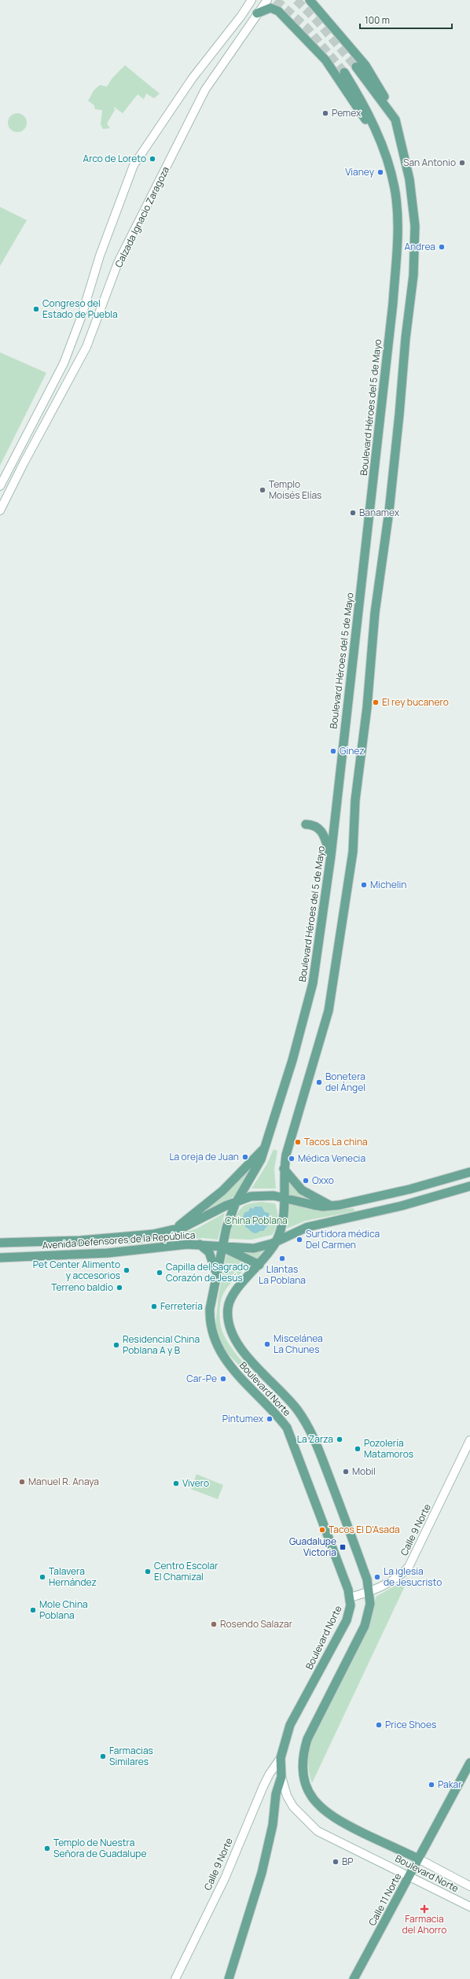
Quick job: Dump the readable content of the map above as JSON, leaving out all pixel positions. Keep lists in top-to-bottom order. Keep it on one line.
{"streets":{"main road":["Calzada Ignacio Zaragoza","Boulevard Héroes del 5 de Mayo","Avenida Defensores de la República","Boulevard Norte","Calle 9 Norte","Calle 11 Norte"]},"crossings":[["Boulevard Héroes del 5 de Mayo","Avenida Defensores de la República"],["Boulevard Héroes del 5 de Mayo","Boulevard Norte"],["Avenida Defensores de la República","Boulevard Norte"],["Boulevard Norte","Calle 9 Norte"],["Boulevard Norte","Calle 11 Norte"]],"parks":["China Poblana"],"places":{"other":["Pemex","Arco de Loreto","San Antonio","Vianey","Andrea","Congreso del Estado de Puebla","Templo Moisés Elías","Banamex","El rey bucanero","Ginez","Michelin","Bonetera del Ángel","Tacos La china","La oreja de Juan","Médica Venecia","Oxxo","Surtidora médica Del Carmen","Llantas La Poblana","Pet Center Alimento y accesorios","Capilla del Sagrado Corazón de Jesús","Terreno baldío","Ferretería","Miscelánea La Chunes","Residencial China Poblana A y B","Car-Pe","Pintumex","La Zarza","Pozolería Matamoros","Mobil","Manuel R. Anaya","Vivero","Tacos El D'Asada","Centro Escolar El Chamizal","Talavera Hernández","La iglesia de Jesucristo","Mole China Poblana","Rosendo Salazar","Price Shoes","Farmacias Similares","Pakar","Templo de Nuestra Señora de Guadalupe","BP"],"transit":["Guadalupe Victoria"],"health":["Farmacia del Ahorro"]},"scale_bar":"100 m"}
